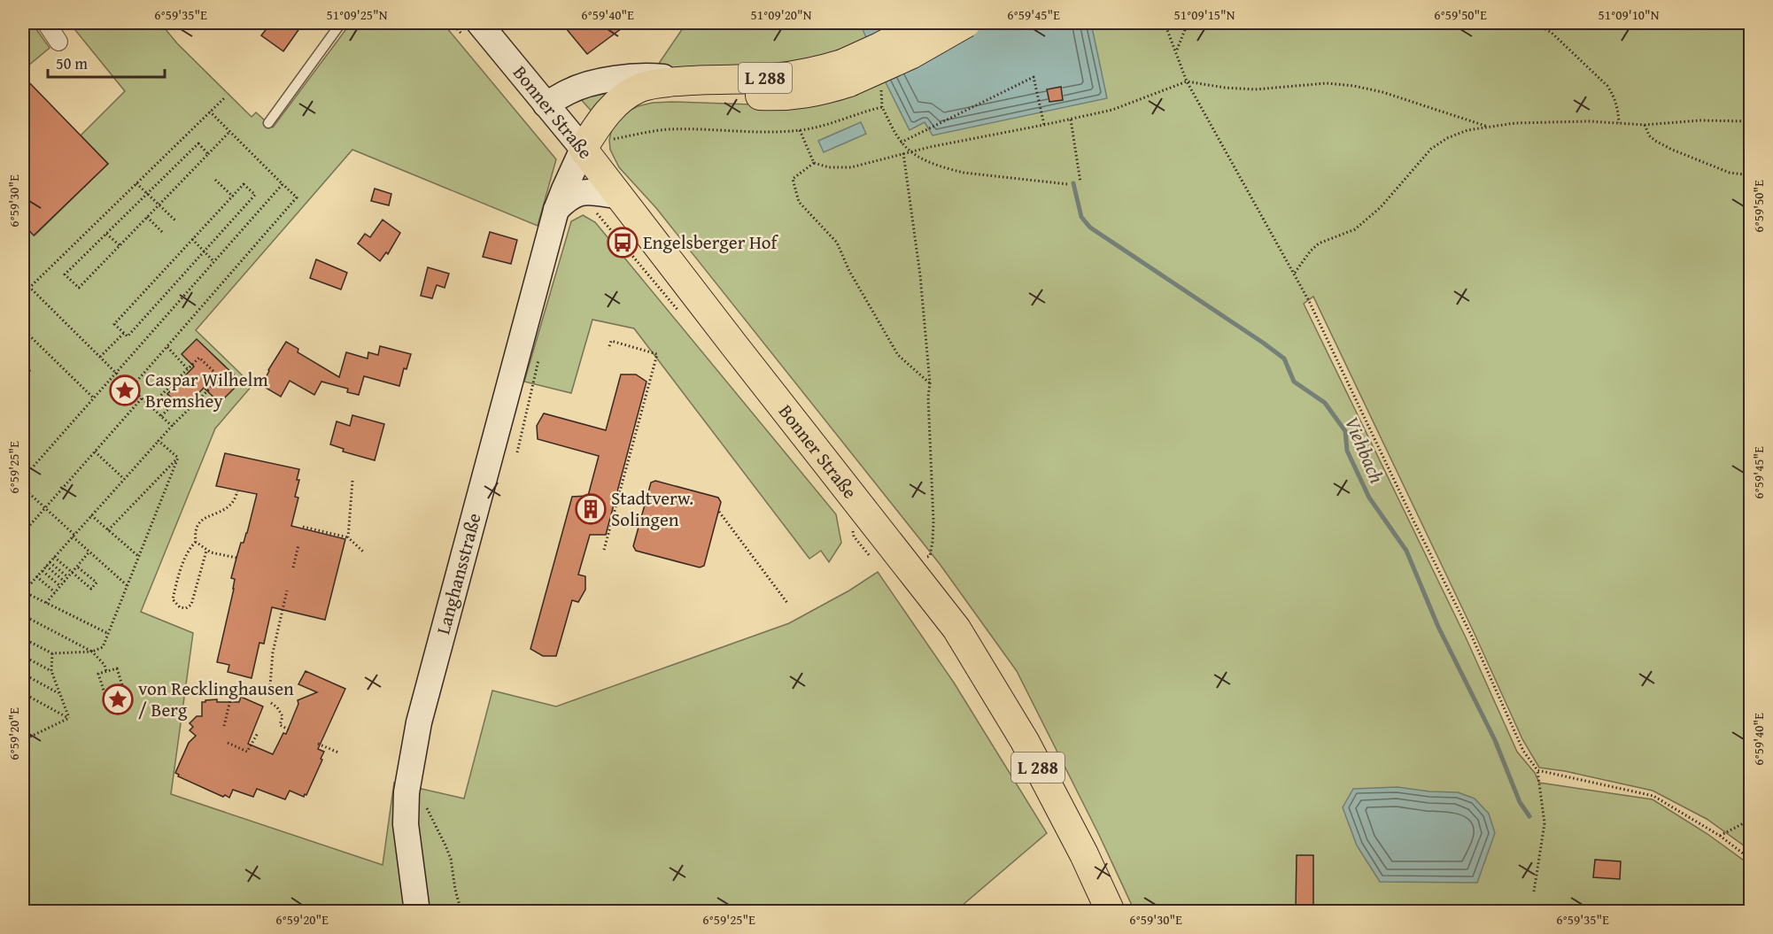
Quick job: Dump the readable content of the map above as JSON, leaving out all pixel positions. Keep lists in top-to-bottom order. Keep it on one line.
{"streets":{"main road":["L 288","Bonner Straße"],"street":["Langhansstraße"]},"crossings":[["L 288","Bonner Straße"],["L 288","Langhansstraße"],["Bonner Straße","Langhansstraße"]],"water":["Viehbach"],"places":{"bus stop":["Engelsberger Hof"],"place":["Caspar Wilhelm Bremshey","von Recklinghausen / Berg"],"building":["Stadtverw. Solingen"]},"scale_bar":"50 m","coordinates":["6°59'35\"E","51°09'25\"N","6°59'40\"E","51°09'20\"N","6°59'45\"E","51°09'15\"N","6°59'50\"E","51°09'10\"N","6°59'30\"E","6°59'25\"E","6°59'20\"E"]}
